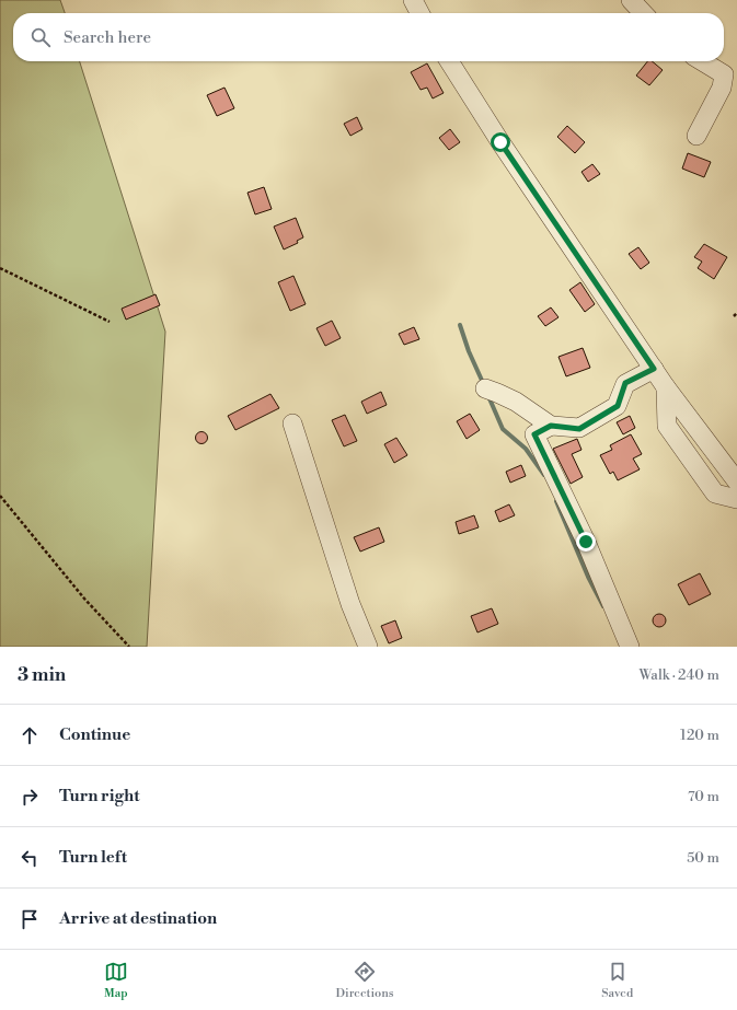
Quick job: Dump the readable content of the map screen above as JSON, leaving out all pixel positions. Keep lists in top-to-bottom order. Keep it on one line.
{"page":{"search":"Search here","heading":["3 min","Walk · 240 m"],"list":[["Continue","120 m"],["Turn right","70 m"],["Turn left","50 m"],"Arrive at destination"],"nav":["Map","Directions","Saved"]}}
